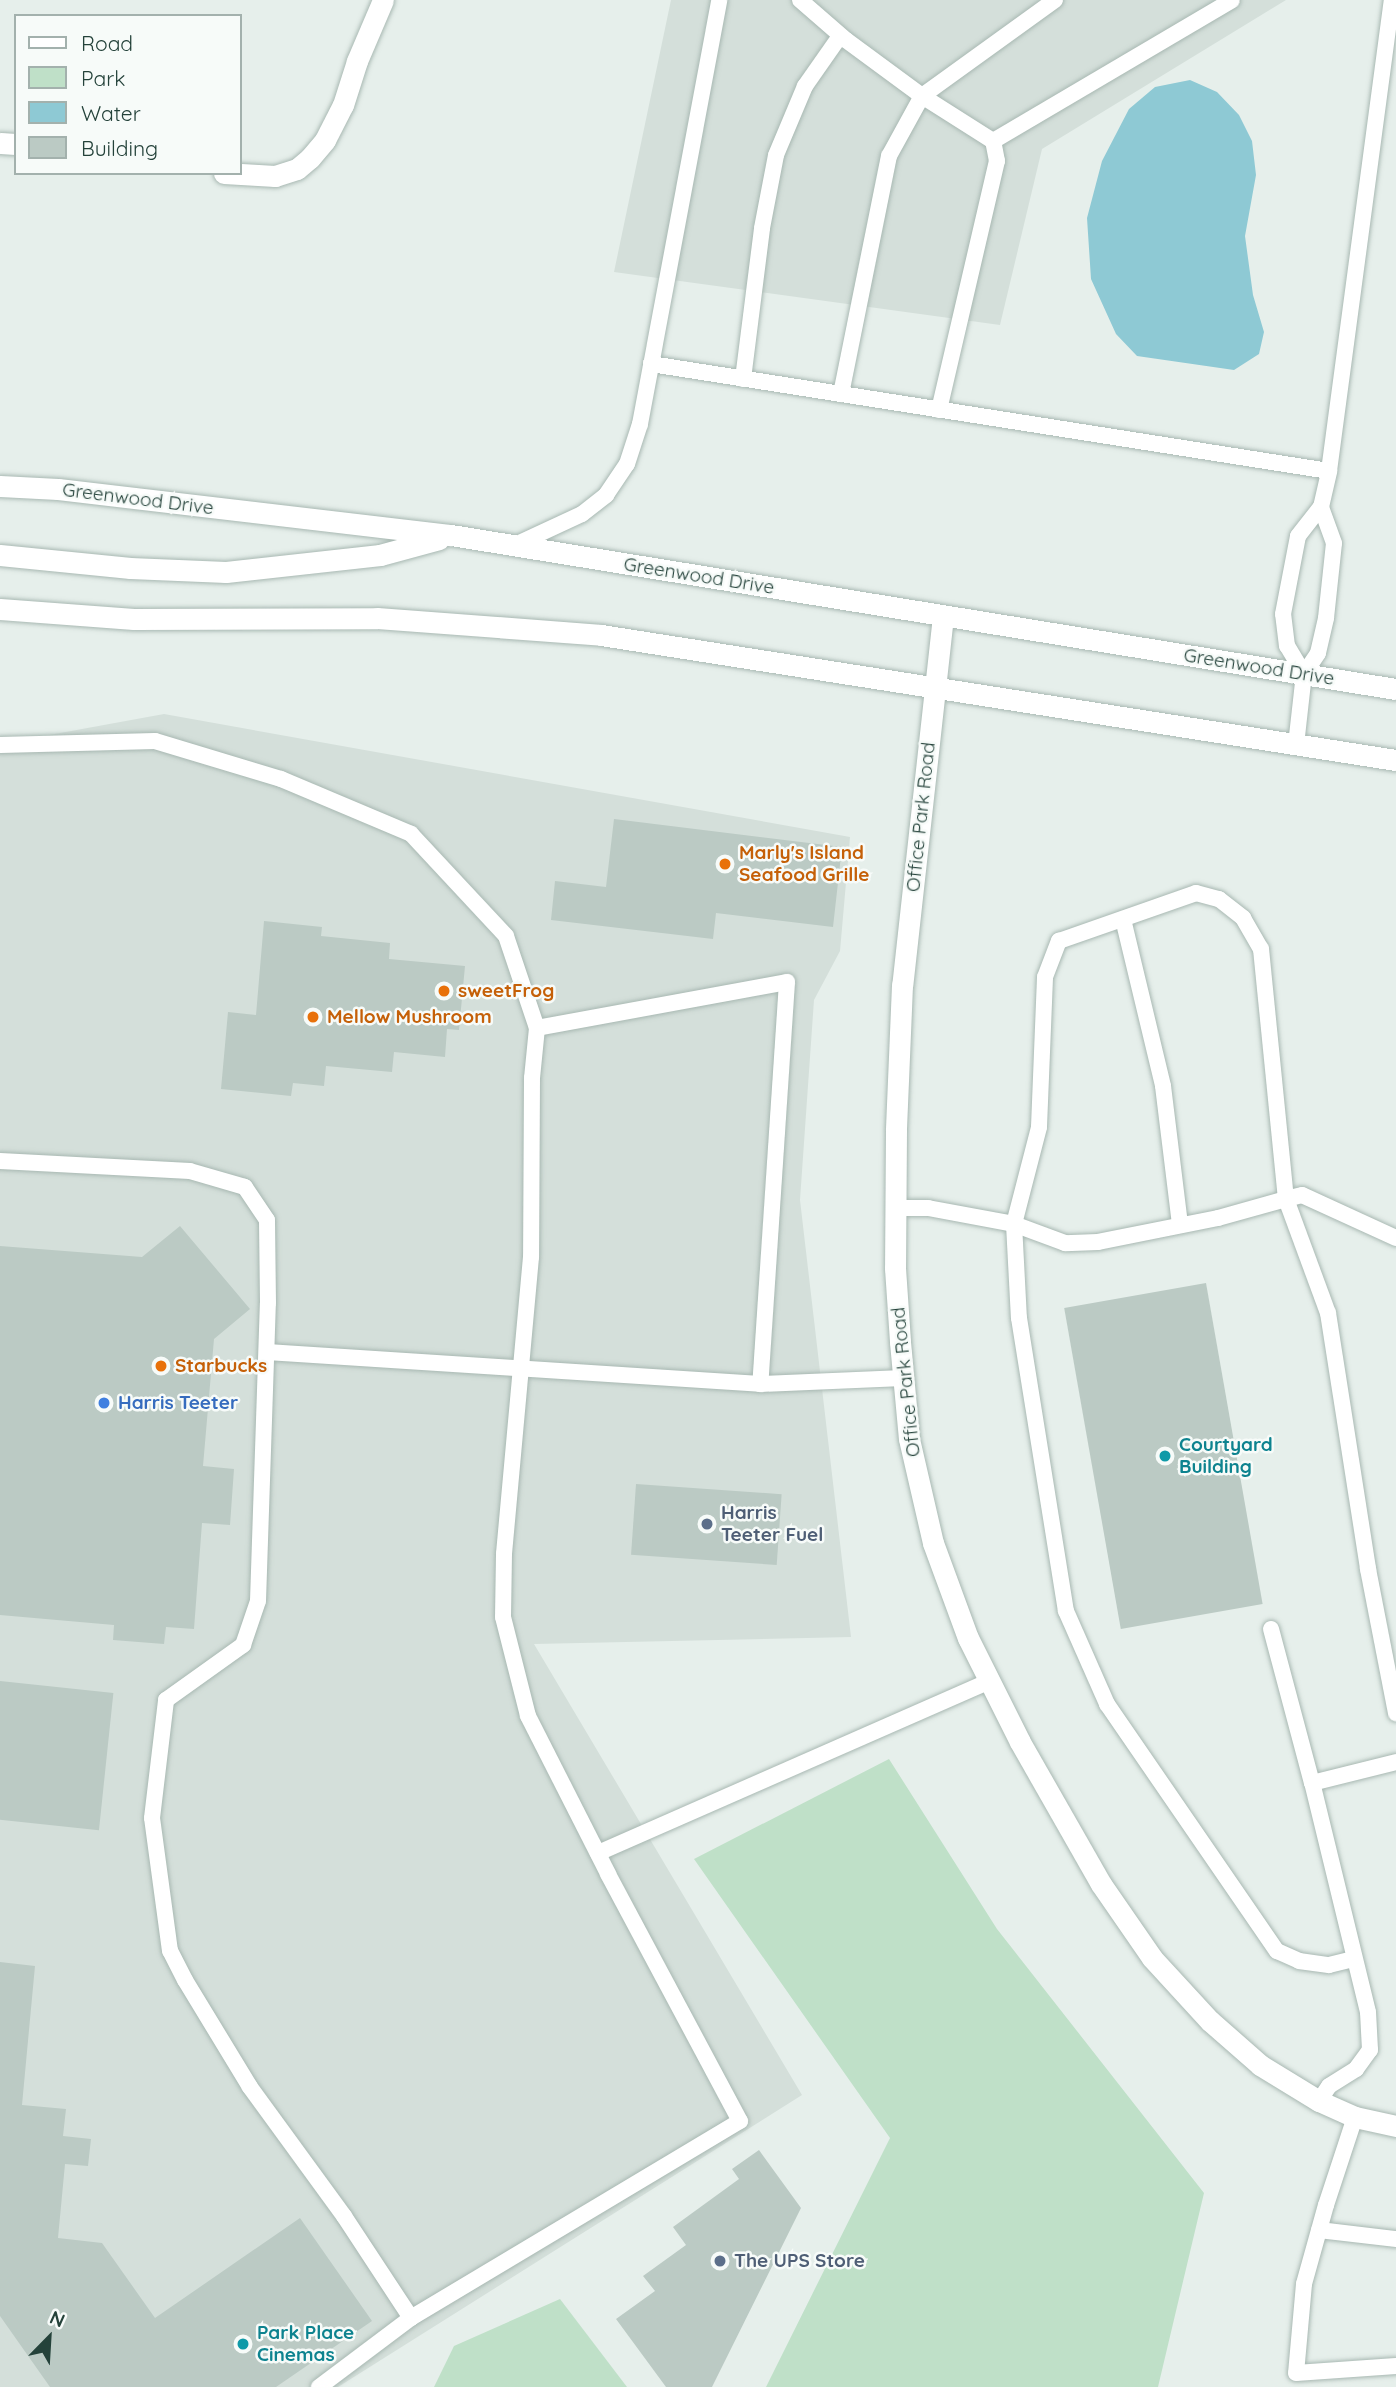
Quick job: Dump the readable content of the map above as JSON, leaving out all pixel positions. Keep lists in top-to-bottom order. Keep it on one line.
{"streets":{"street":["Greenwood Drive","Office Park Road"]},"crossings":[["Greenwood Drive","Office Park Road"]],"places":["Marly's Island Seafood Grille","sweetFrog","Mellow Mushroom","Starbucks","Harris Teeter","Courtyard Building","Harris Teeter Fuel","The UPS Store","Park Place Cinemas"],"legend":["Road","Park","Water","Building"],"north":"top right"}
